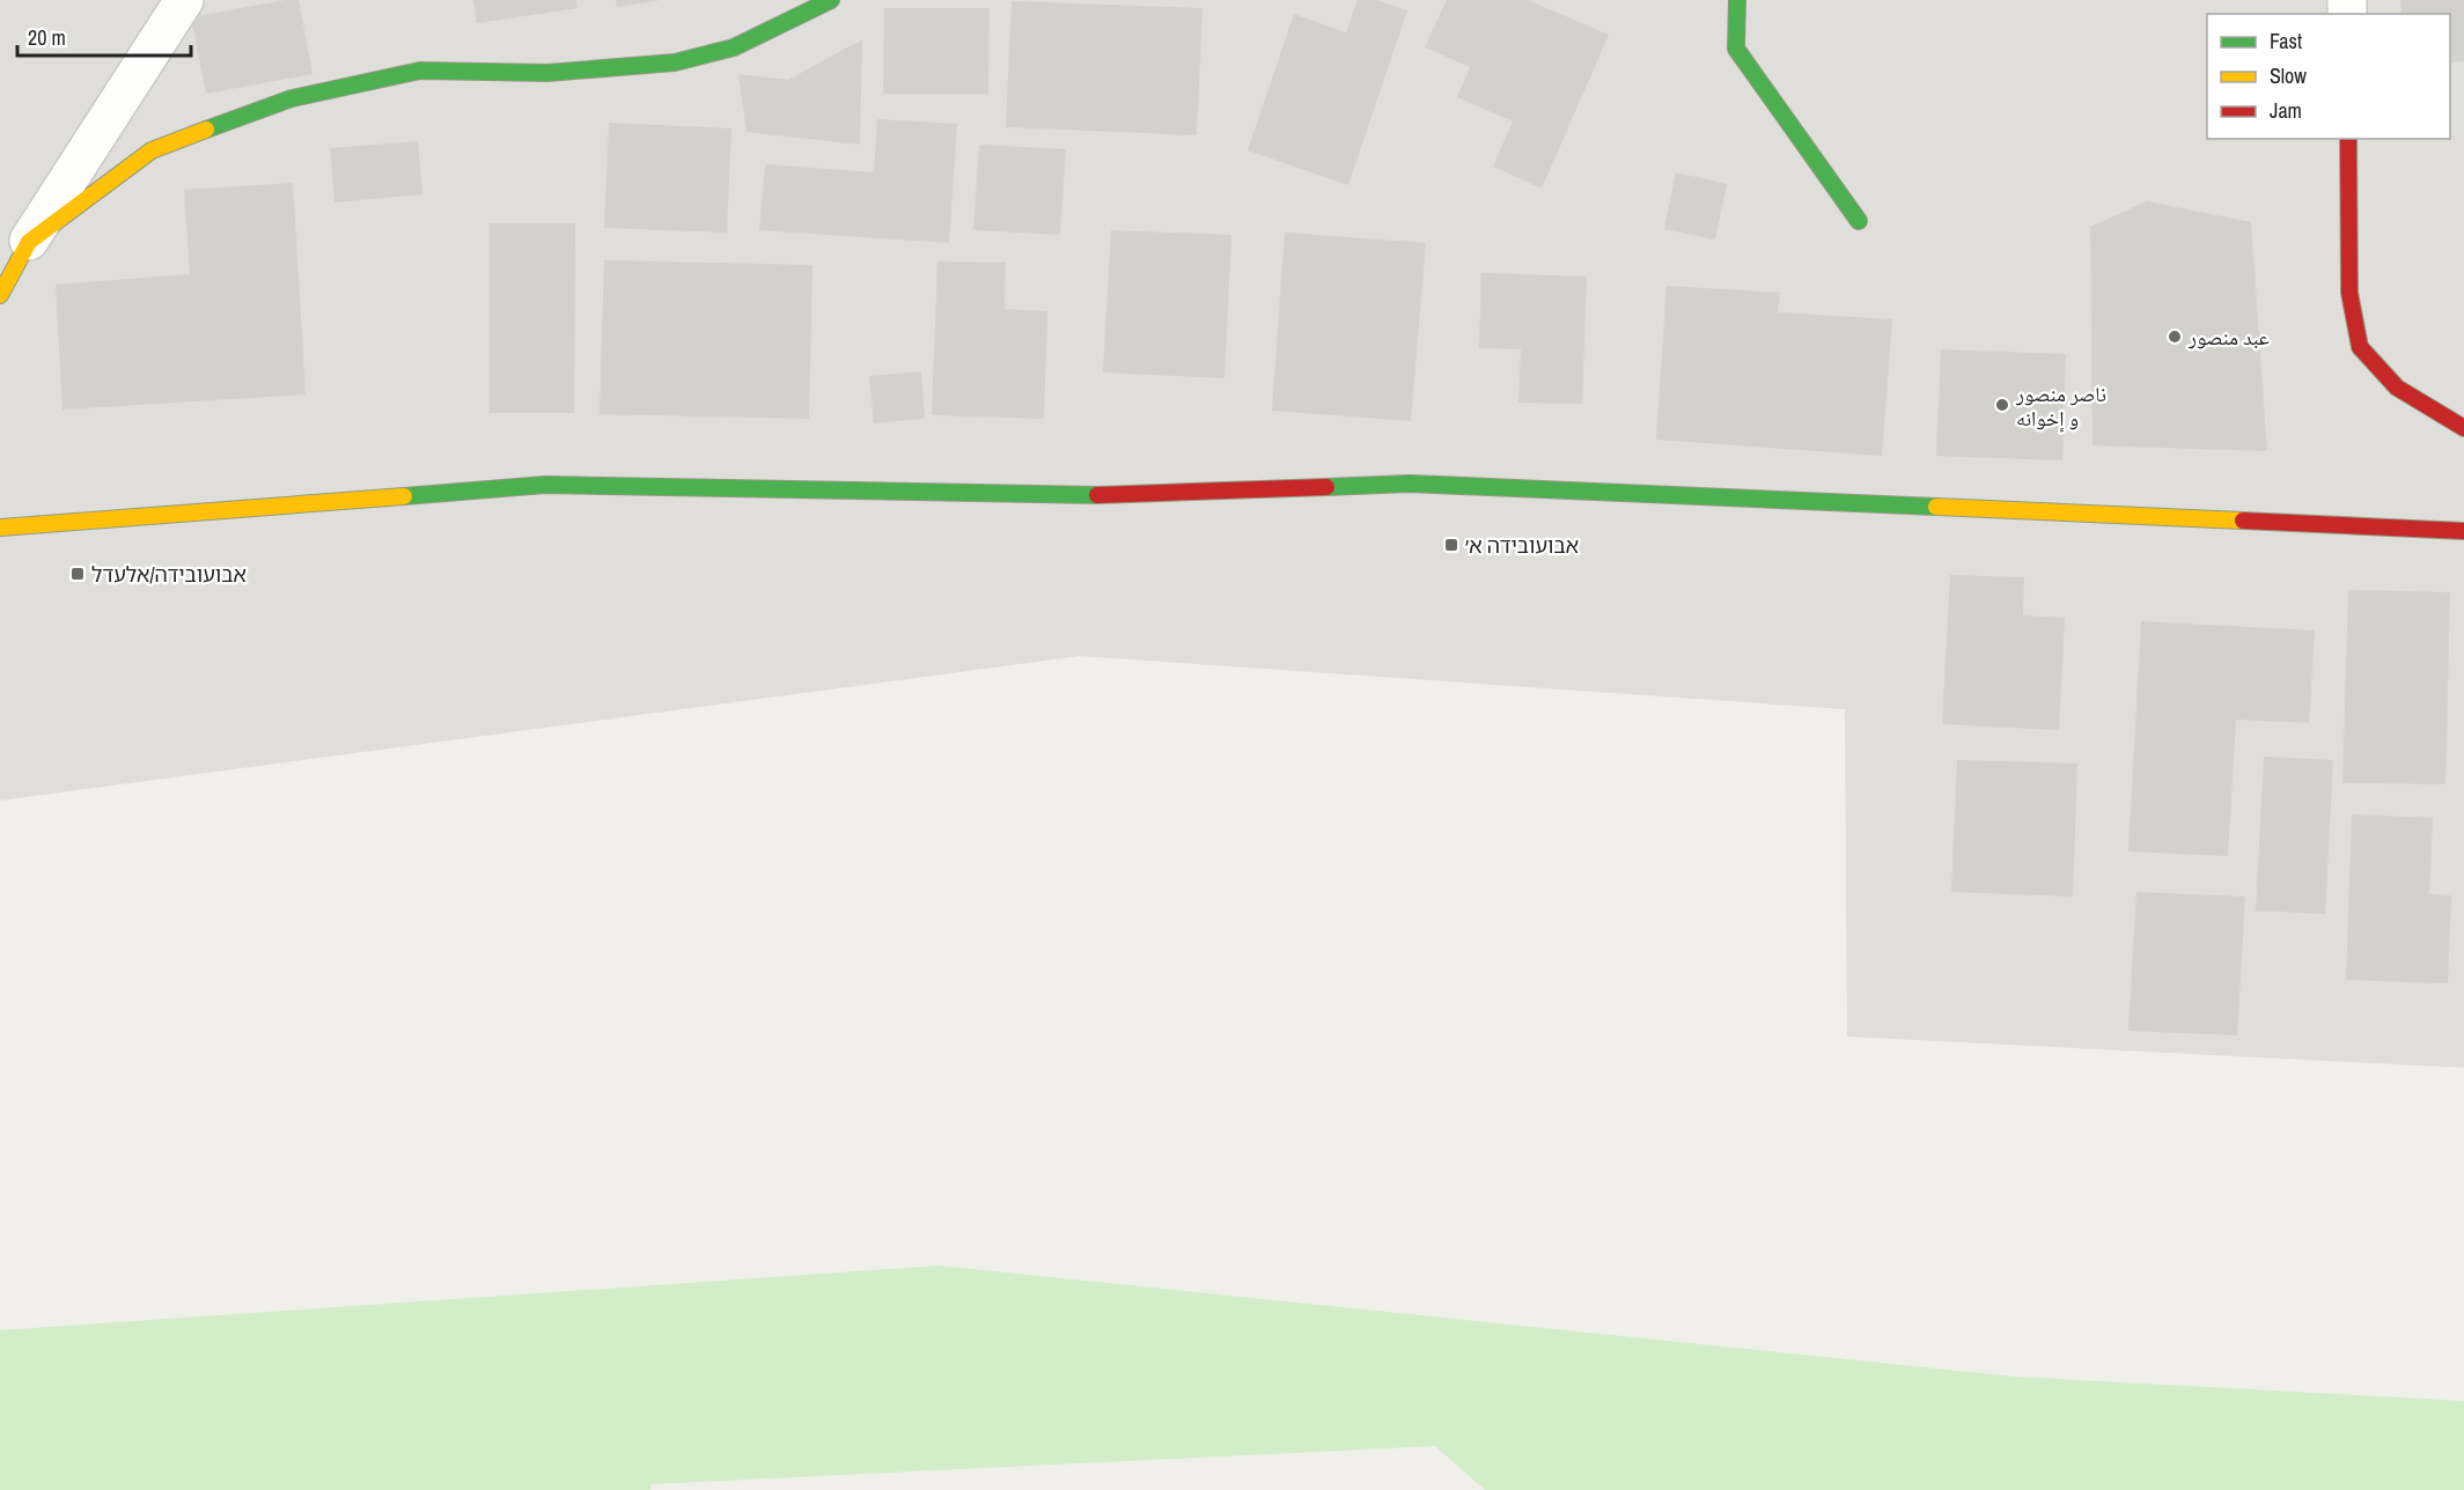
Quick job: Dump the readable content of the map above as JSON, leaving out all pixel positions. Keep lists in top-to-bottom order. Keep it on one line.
{"places":{"other":["عبد منصور","ناصر منصور و إخوانه"],"transit":["אבועובידה א׳","אבועובידה/אלעדל"]},"legend":["Fast","Slow","Jam"],"scale_bar":"20 m"}
